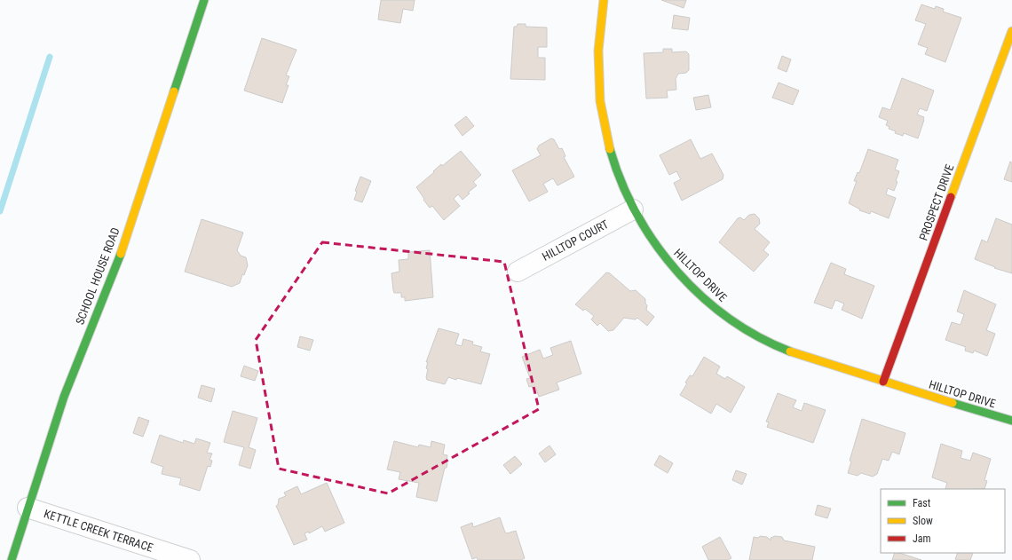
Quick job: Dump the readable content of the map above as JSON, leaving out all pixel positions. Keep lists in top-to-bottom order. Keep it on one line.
{"streets":{"street":["PROSPECT DRIVE","HILLTOP COURT","HILLTOP DRIVE","SCHOOL HOUSE ROAD","KETTLE CREEK TERRACE"]},"crossings":[["PROSPECT DRIVE","HILLTOP DRIVE"],["HILLTOP COURT","HILLTOP DRIVE"],["SCHOOL HOUSE ROAD","KETTLE CREEK TERRACE"]],"legend":["Fast","Slow","Jam"]}
